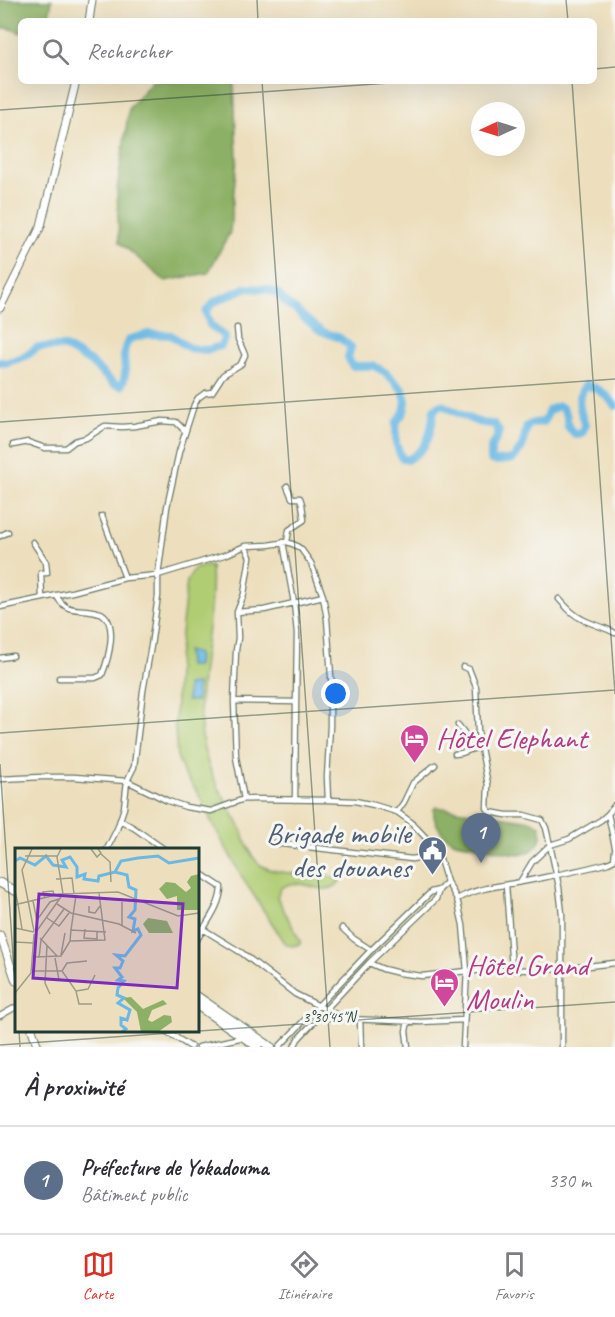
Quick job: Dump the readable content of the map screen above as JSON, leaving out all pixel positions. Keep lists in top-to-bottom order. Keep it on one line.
{"places":{"hotel":["Hôtel Elephant","Hôtel Grand Moulin"],"public building":["Brigade mobile des douanes"]},"north":"left","page":{"search":"Rechercher","pins":"1","heading":"À proximité","list":[{"mark":"1","name":"Préfecture de Yokadouma","note":"Bâtiment public","value":"330 m"}],"nav":["Carte","Itinéraire","Favoris"]},"coordinates":["3°30'45\"N"]}
